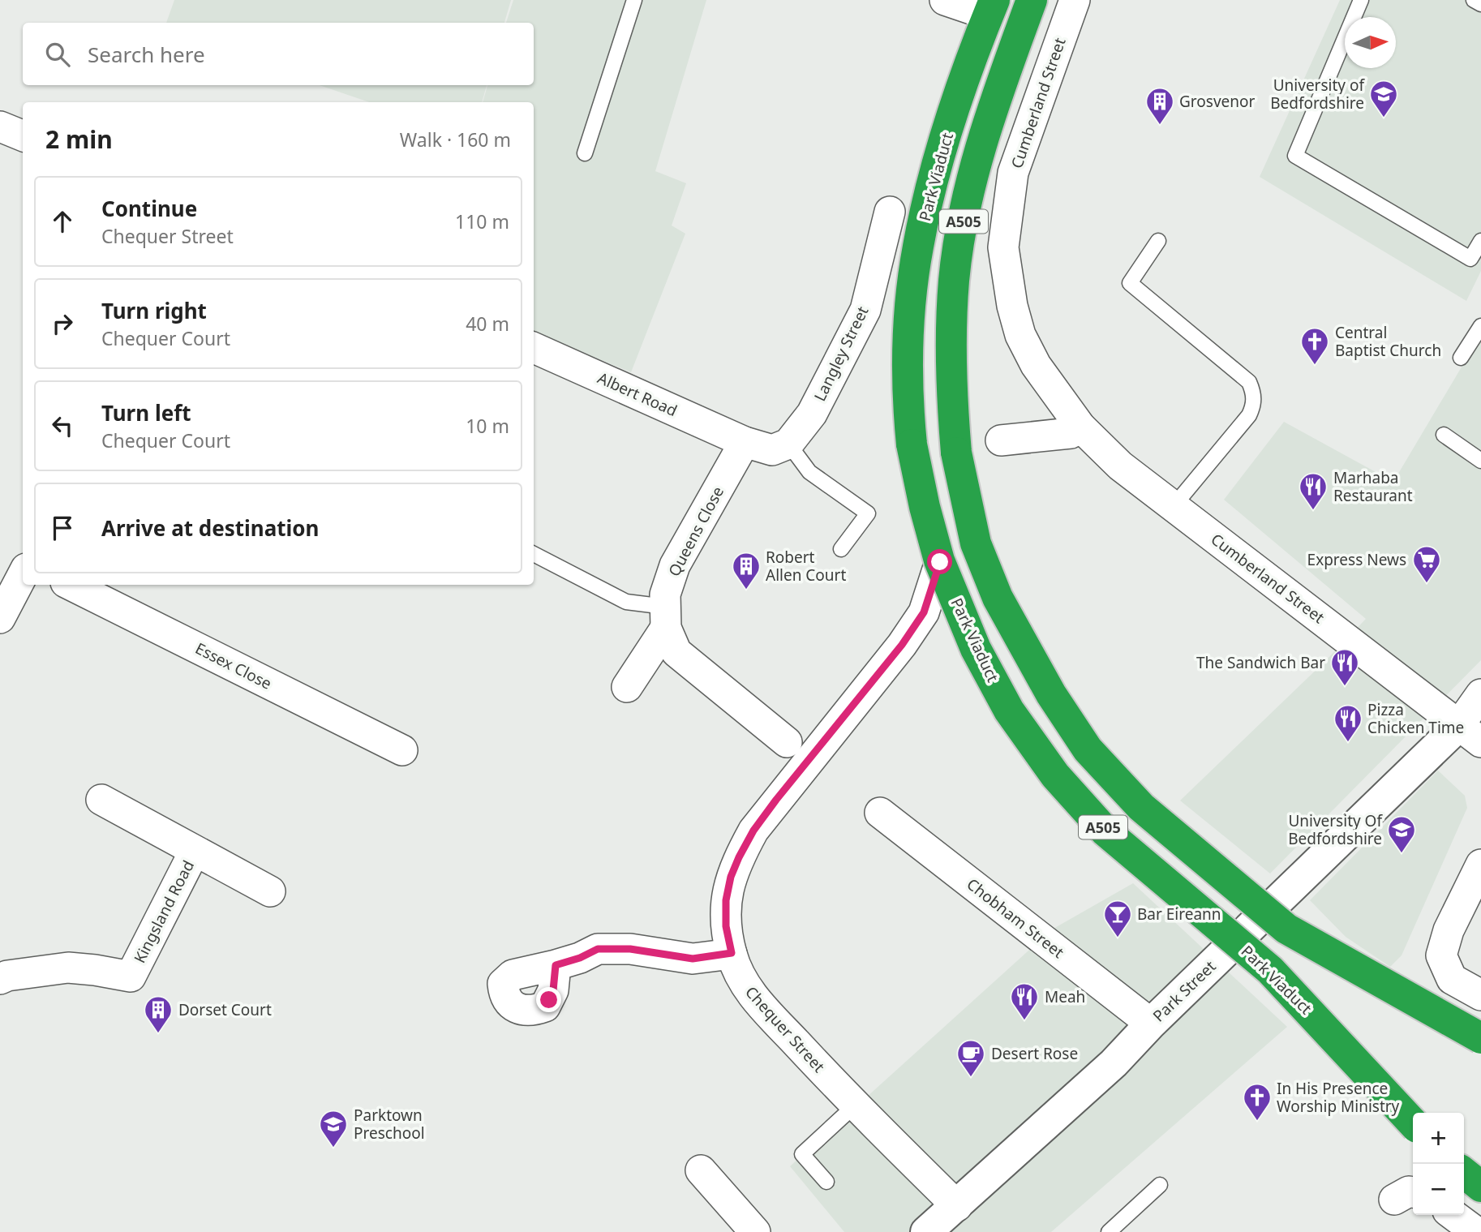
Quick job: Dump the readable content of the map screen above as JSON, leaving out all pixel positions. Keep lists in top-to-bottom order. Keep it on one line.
{"streets":{"highway":["Park Viaduct","A505"],"street":["Cumberland Street","Langley Street","Albert Road","Queens Close","Essex Close","Kingsland Road","Chobham Street","Park Street","Chequer Street"]},"crossings":[["Cumberland Street","Park Street"],["Park Viaduct","Chequer Street"],["Albert Road","Queens Close"],["Chobham Street","Park Street"],["Park Street","Chequer Street"]],"places":{"school or university":["University of Bedfordshire","University Of Bedfordshire","Parktown Preschool"],"building":["Grosvenor","Robert Allen Court","Dorset Court"],"church":["Central Baptist Church","In His Presence Worship Ministry"],"restaurant":["Marhaba Restaurant","The Sandwich Bar","Pizza Chicken Time","Meah"],"supermarket":["Express News"],"bar":["Bar Eireann"],"cafe":["Desert Rose"]},"north":"right","page":{"search":"Search here","heading":["2 min","Walk · 160 m"],"list":[["Continue","Chequer Street","110 m"],["Turn right","Chequer Court","40 m"],["Turn left","Chequer Court","10 m"],"Arrive at destination"],"map_buttons":["+","−"]}}
